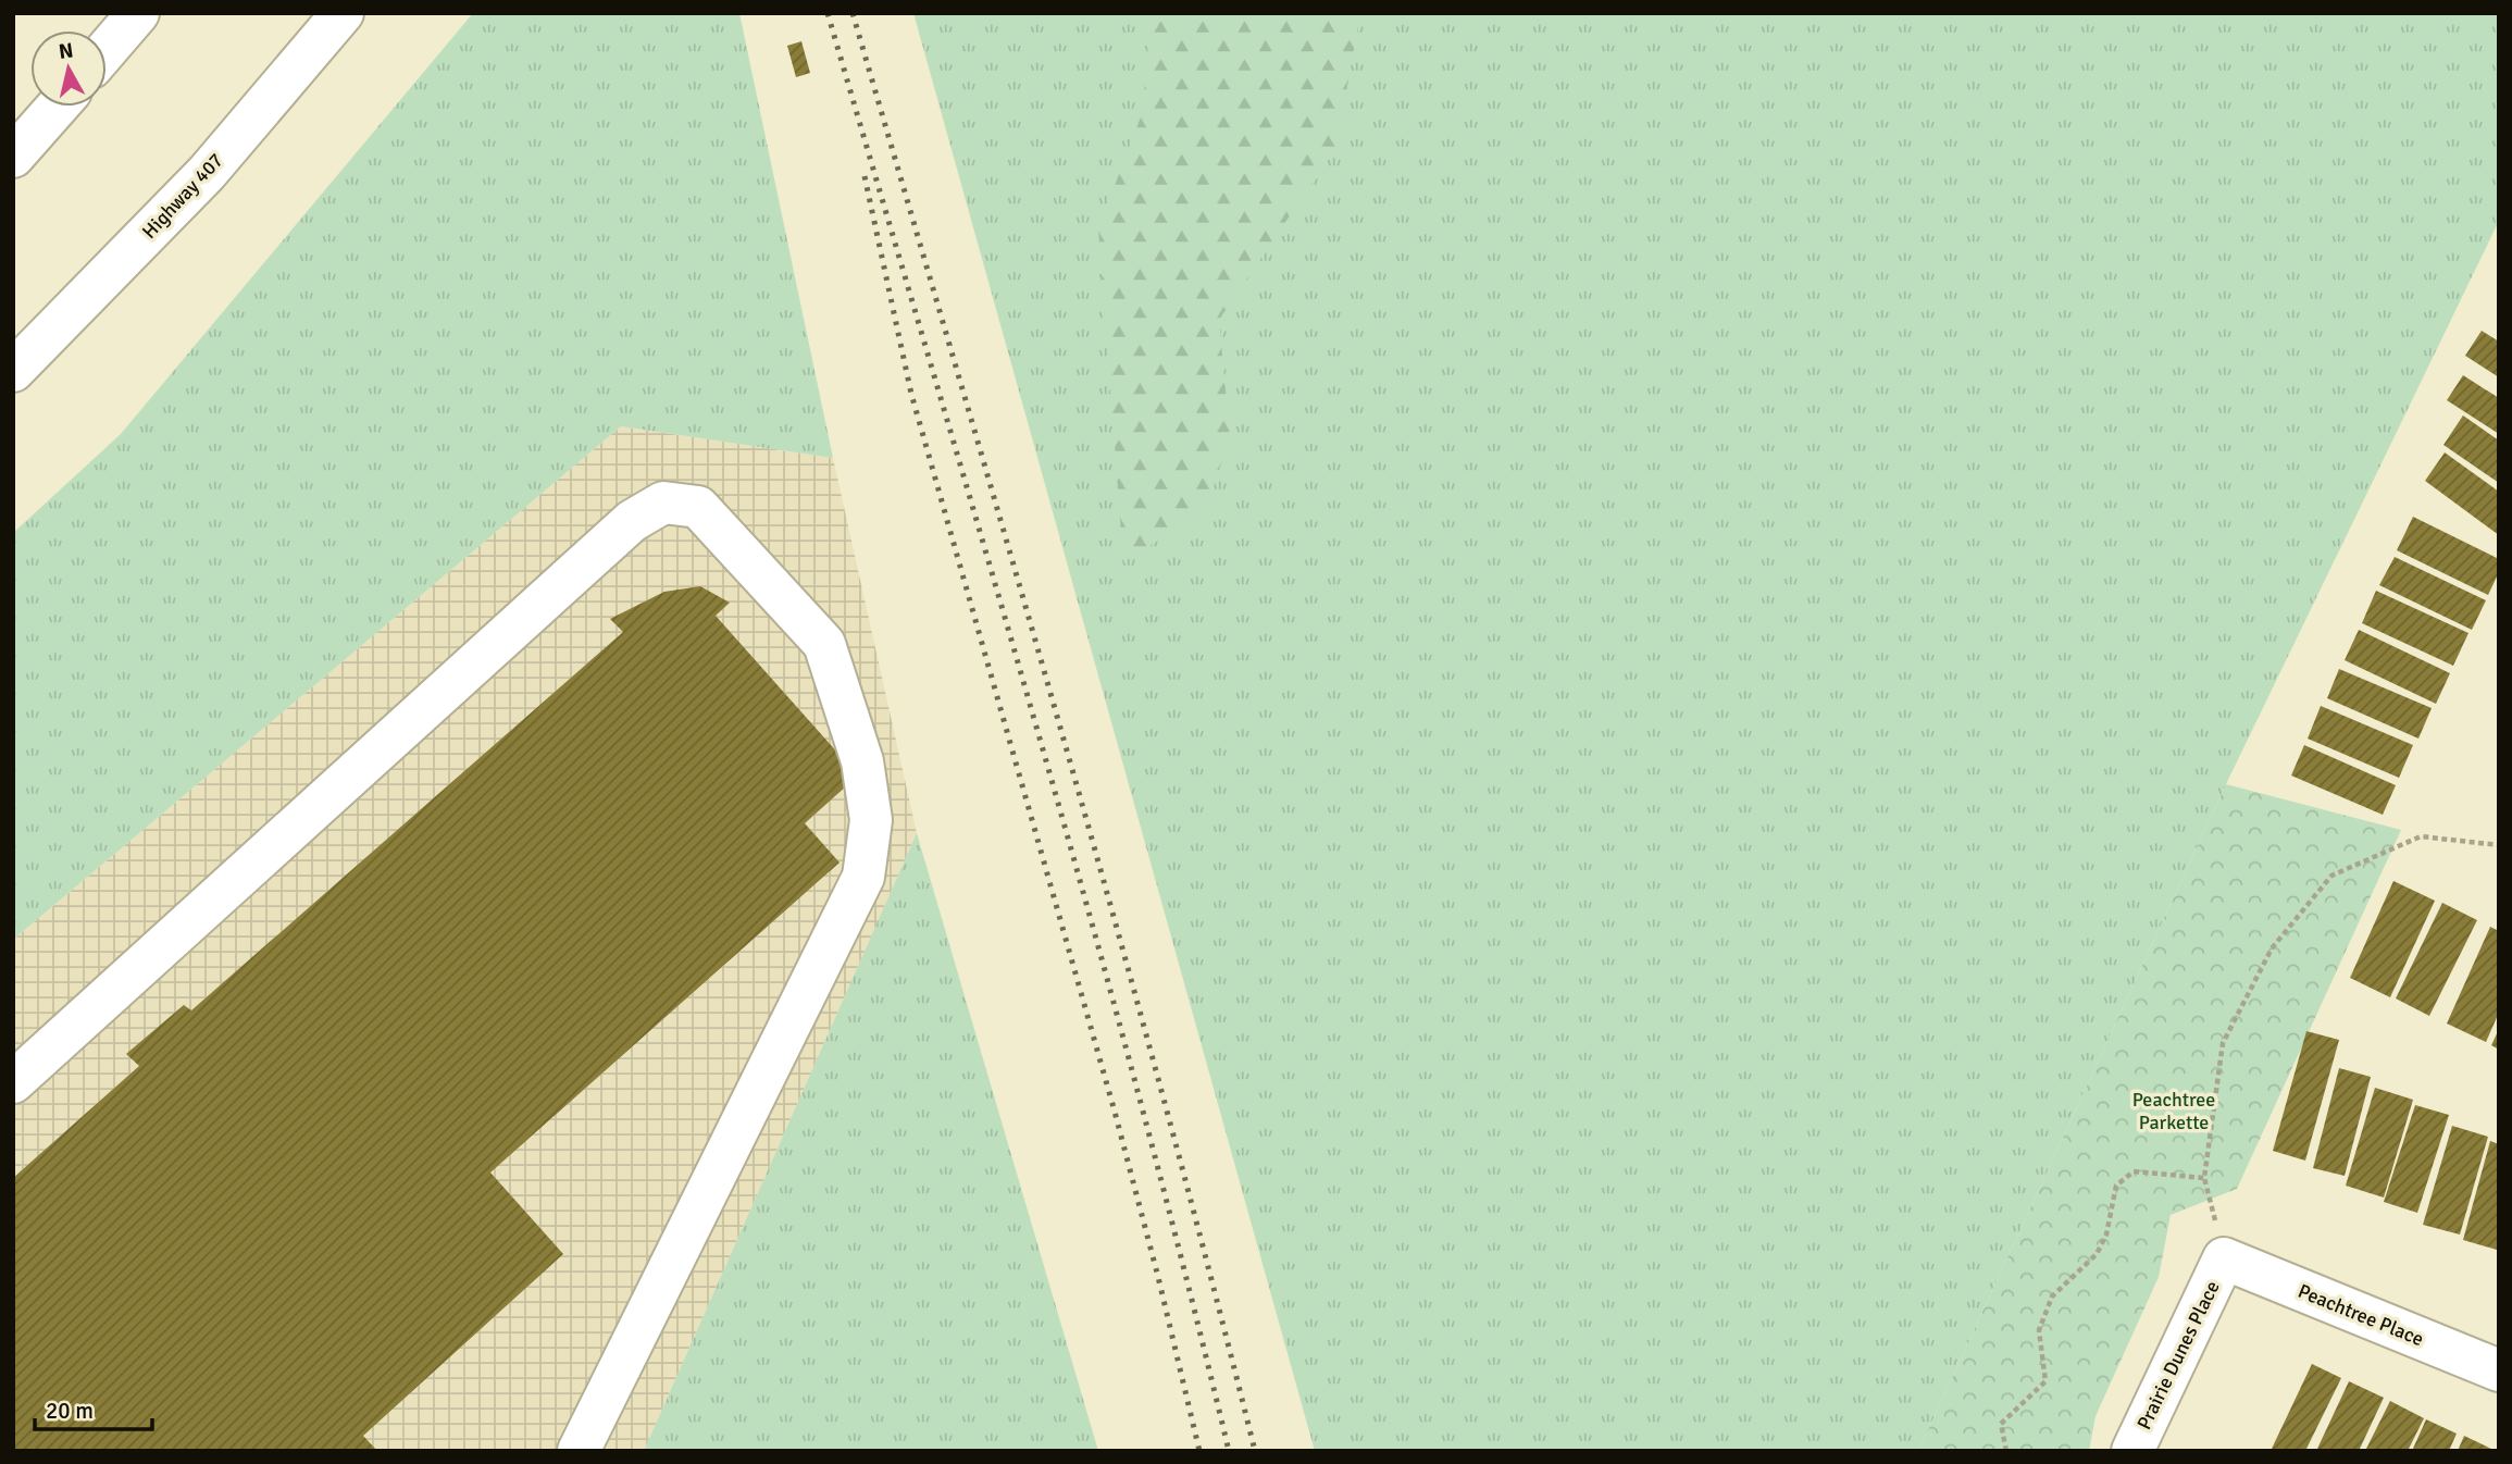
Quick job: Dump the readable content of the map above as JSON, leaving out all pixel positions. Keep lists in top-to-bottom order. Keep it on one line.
{"streets":{"main road":["Highway 407","Peachtree Place","Prairie Dunes Place"]},"crossings":[["Peachtree Place","Prairie Dunes Place"]],"parks":["Peachtree Parkette"],"scale_bar":"20 m","north":"top"}
